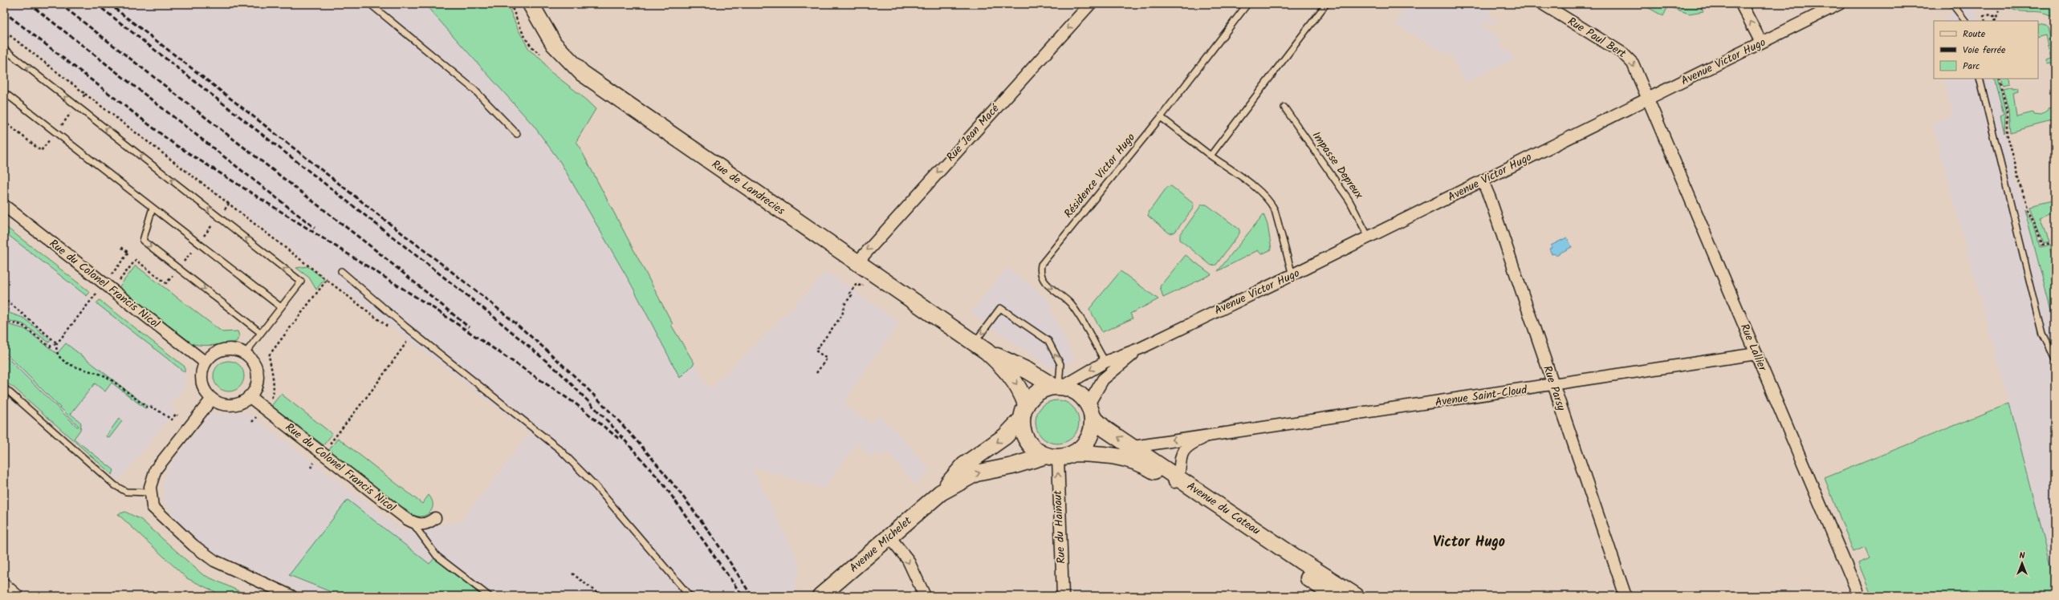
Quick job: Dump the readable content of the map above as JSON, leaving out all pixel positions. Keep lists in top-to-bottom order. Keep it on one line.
{"streets":{"main road":["Rue de Landrecies","Avenue du Cateau","Avenue Michelet"],"street":["Rue Paul Bert","Avenue Victor Hugo","Rue Jean Macé","Rue du Colonel Francis Nicol","Rue Lallier","Rue Parsy","Avenue Saint-Cloud","Rue du Hainaut"],"lane":["Impasse Depreux","Résidence Victor Hugo"]},"crossings":[["Rue Paul Bert","Avenue Victor Hugo"],["Rue Paul Bert","Rue Lallier"],["Avenue Victor Hugo","Impasse Depreux"],["Avenue Victor Hugo","Résidence Victor Hugo"],["Avenue Victor Hugo","Rue de Landrecies"],["Avenue Victor Hugo","Rue Lallier"],["Avenue Victor Hugo","Rue Parsy"],["Avenue Victor Hugo","Avenue du Cateau"],["Avenue Victor Hugo","Rue du Hainaut"],["Avenue Victor Hugo","Avenue Michelet"],["Rue Jean Macé","Rue de Landrecies"],["Rue de Landrecies","Avenue du Cateau"],["Rue de Landrecies","Rue du Hainaut"],["Rue de Landrecies","Avenue Michelet"],["Rue Lallier","Avenue Saint-Cloud"],["Rue Parsy","Avenue Saint-Cloud"],["Avenue Saint-Cloud","Avenue du Cateau"],["Avenue du Cateau","Rue du Hainaut"],["Avenue du Cateau","Avenue Michelet"],["Rue du Hainaut","Avenue Michelet"]],"one_way":["Rue Paul Bert","Rue Jean Macé","Résidence Victor Hugo","Rue du Hainaut"],"districts":["Victor Hugo"],"legend":["Route","Voie ferrée","Parc"],"north":"top"}
